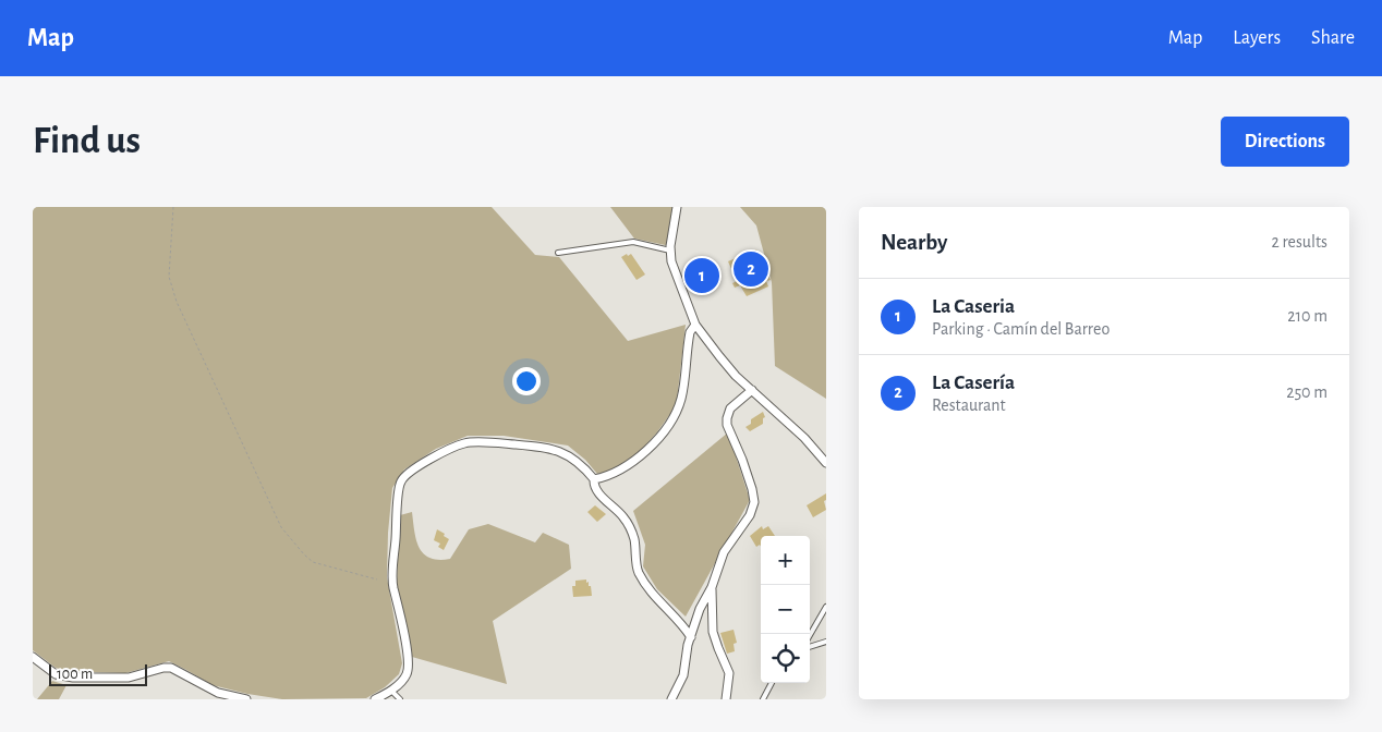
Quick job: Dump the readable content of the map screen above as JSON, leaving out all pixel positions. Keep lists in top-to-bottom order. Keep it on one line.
{"scale_bar":"100 m","page":{"header":"Map","nav":["Map","Layers","Share"],"buttons":"Directions","title":"Find us","heading":["Nearby","2 results"],"pins":["2","1"],"list":[{"mark":"1","name":"La Caseria","note":"Parking · Camín del Barreo","value":"210 m"},{"mark":"2","name":"La Casería","note":"Restaurant","value":"250 m"}],"map_buttons":["+","−"],"scale":"100 m"}}
